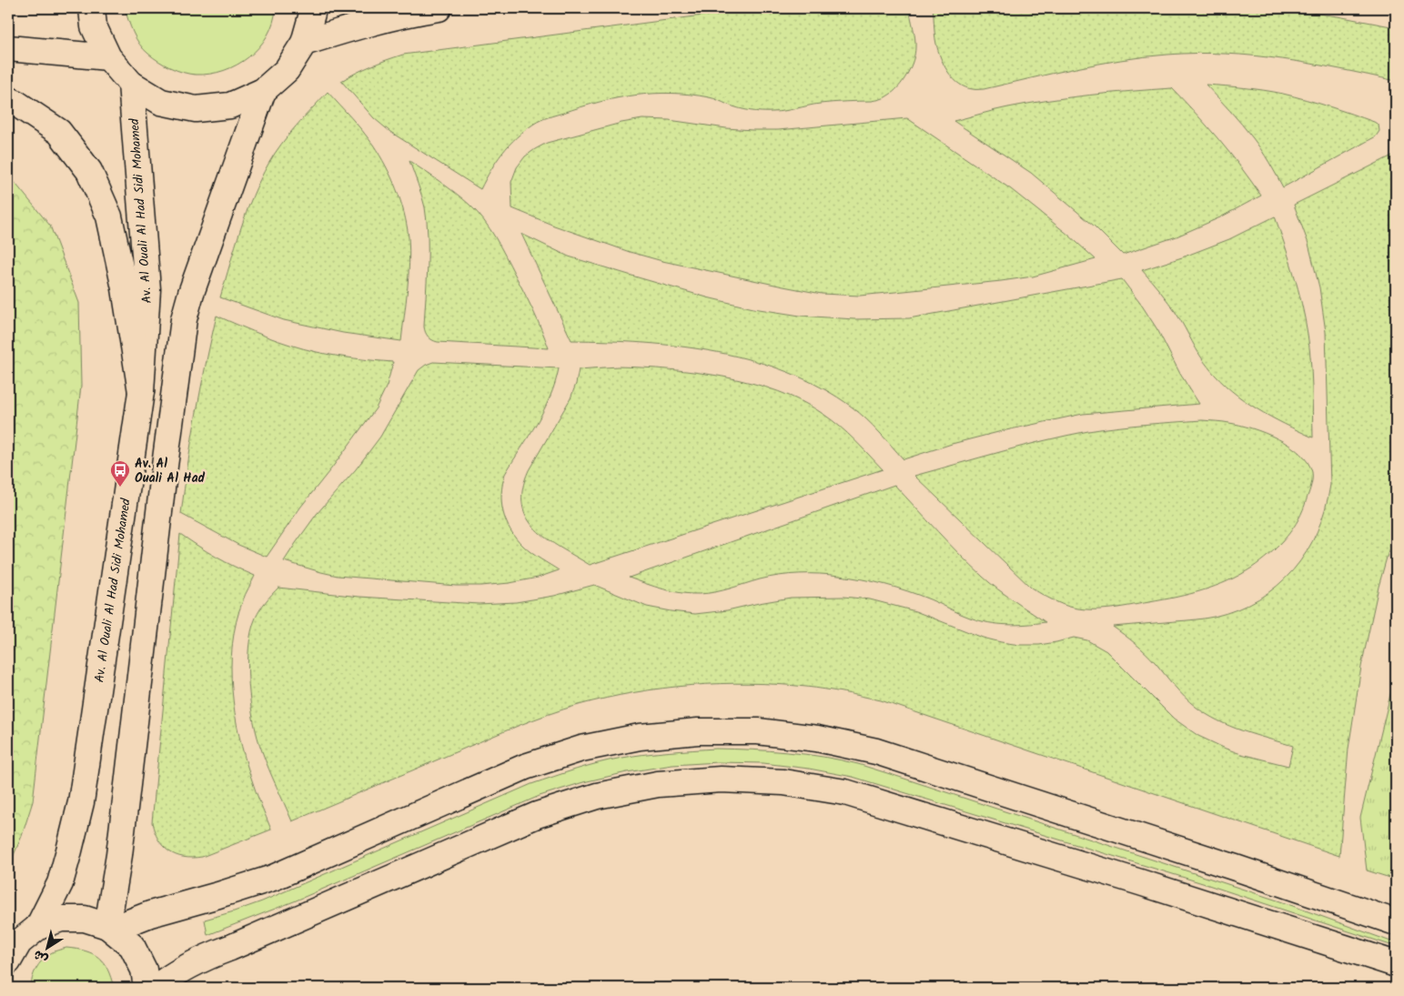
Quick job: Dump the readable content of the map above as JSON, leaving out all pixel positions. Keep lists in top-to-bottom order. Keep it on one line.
{"streets":{"main road":["Av. Al Ouali Al Had Sidi Mohamed"]},"places":{"bus stop":["Av. Al Ouali Al Had"]},"north":"bottom left"}
